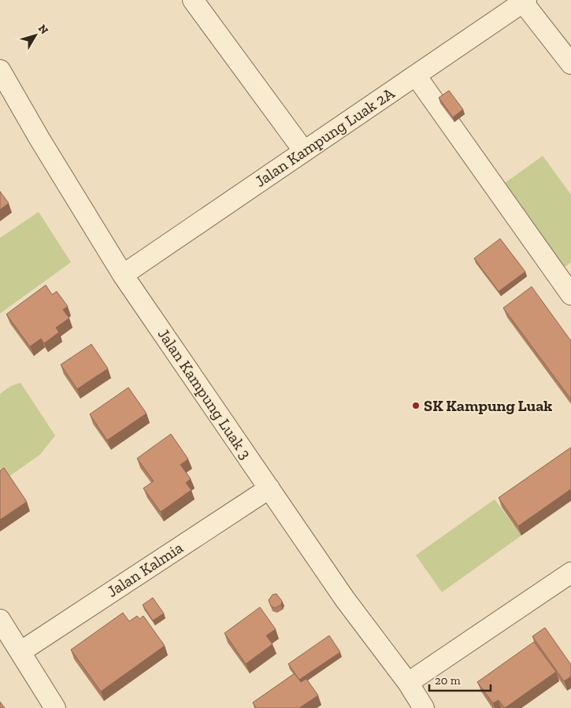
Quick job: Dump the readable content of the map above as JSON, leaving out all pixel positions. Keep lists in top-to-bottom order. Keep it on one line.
{"streets":{"street":["Jalan Kampung Luak 2A","Jalan Kampung Luak 3","Jalan Kalmia"]},"crossings":[["Jalan Kampung Luak 2A","Jalan Kampung Luak 3"],["Jalan Kampung Luak 3","Jalan Kalmia"]],"places":["SK Kampung Luak"],"scale_bar":"20 m","north":"top right"}
